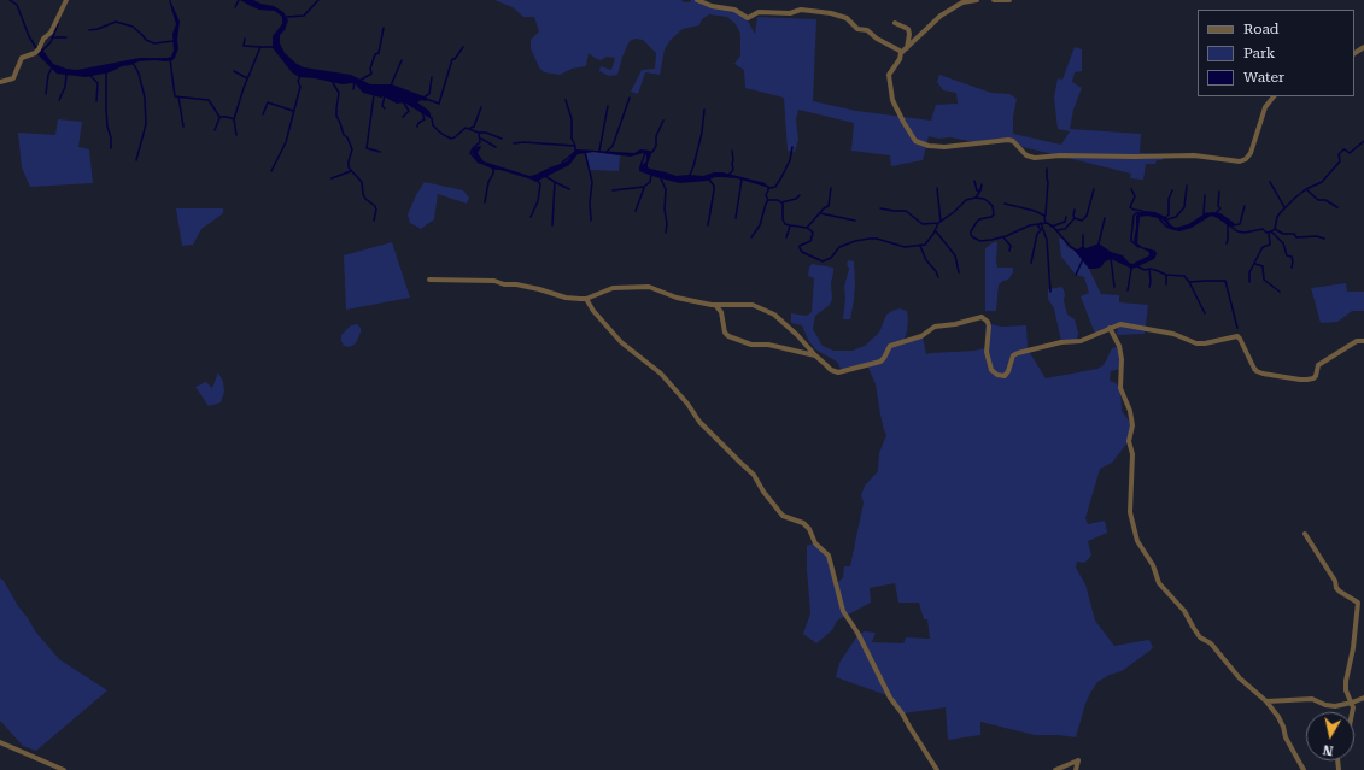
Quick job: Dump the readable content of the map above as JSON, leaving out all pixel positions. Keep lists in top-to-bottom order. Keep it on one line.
{"legend":["Road","Park","Water"],"north":"bottom"}
